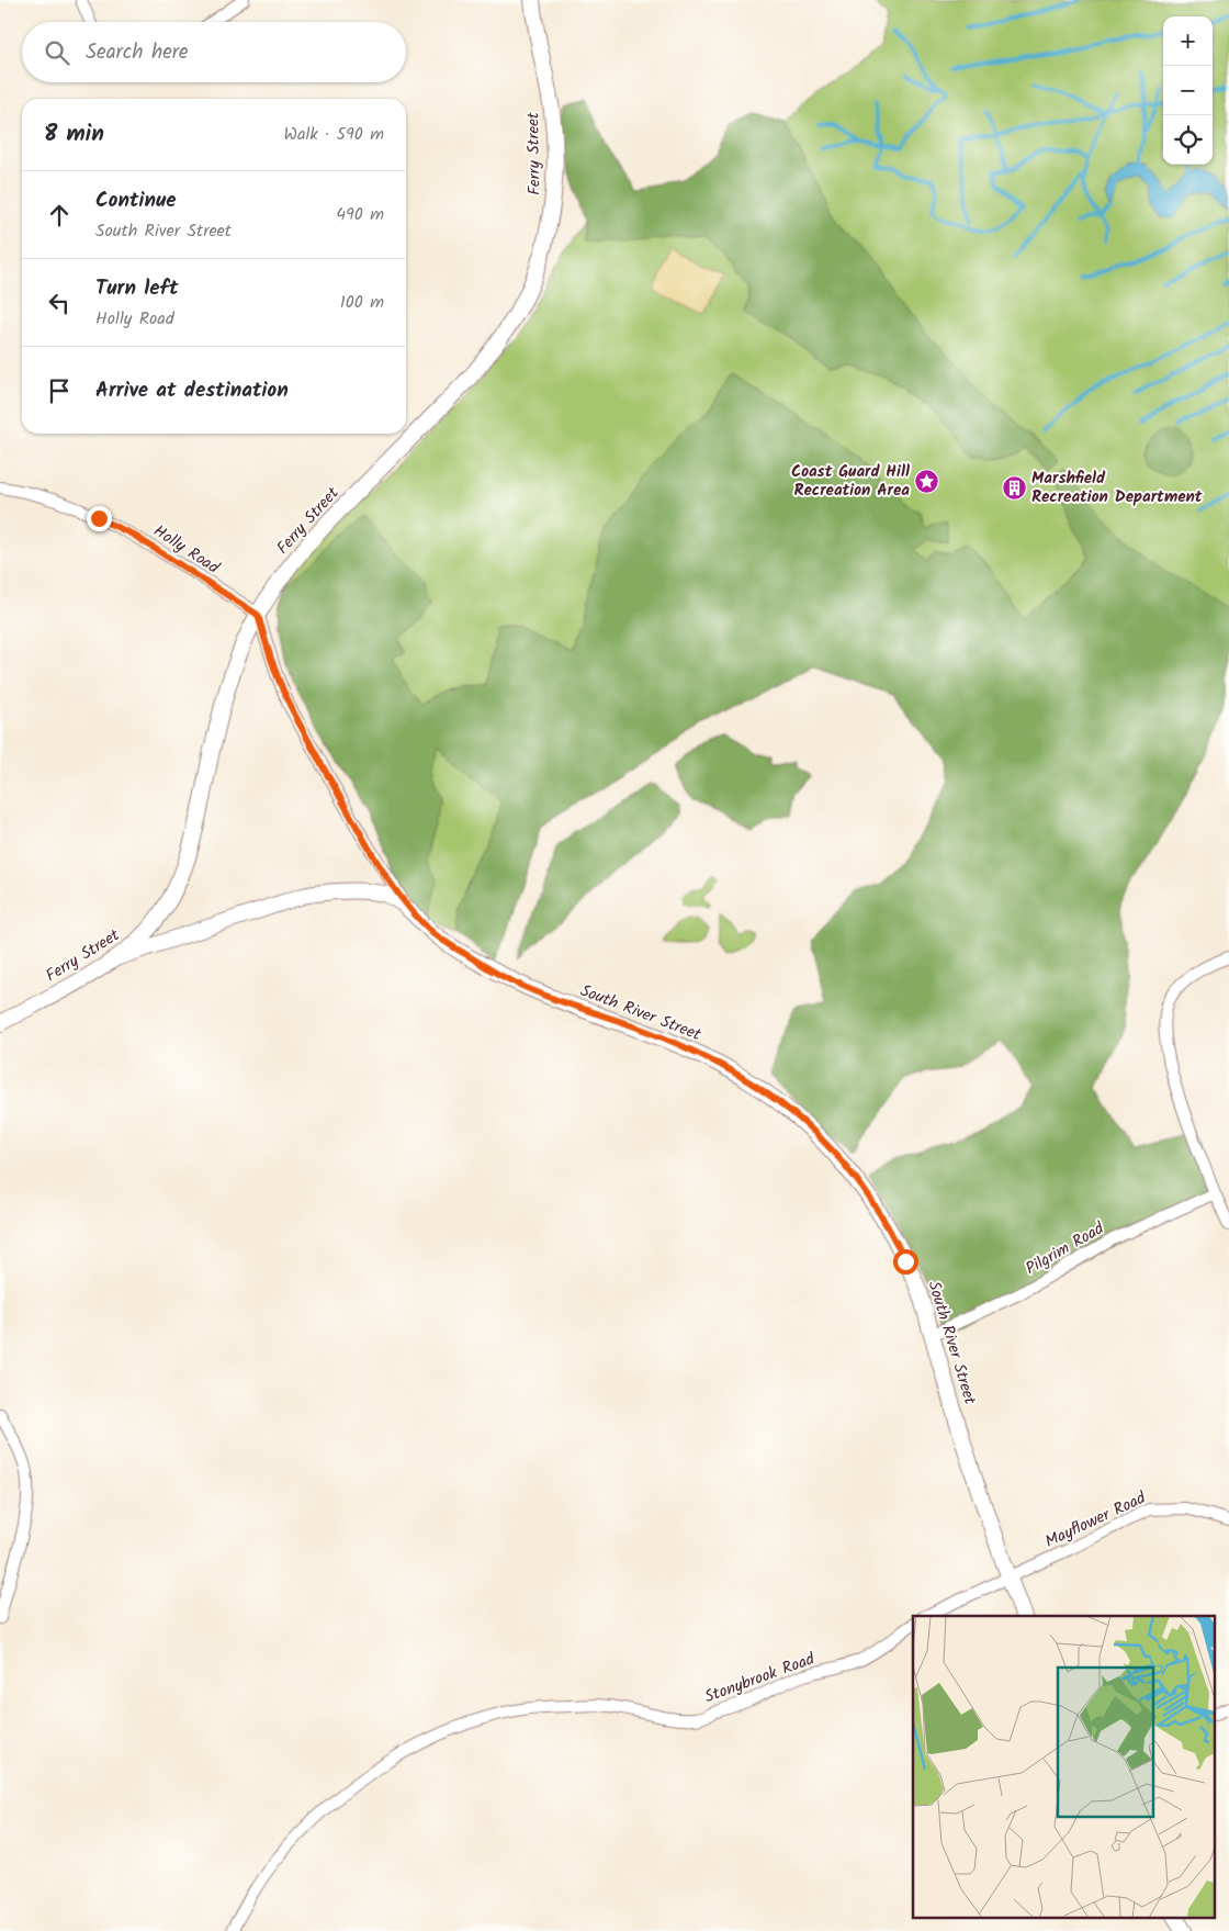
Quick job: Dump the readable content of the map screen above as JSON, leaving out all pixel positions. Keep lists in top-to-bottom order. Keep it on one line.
{"streets":{"street":["Ferry Street","Holly Road","South River Street","Pilgrim Road","Mayflower Road","Stonybrook Road"]},"crossings":[["Ferry Street","Holly Road"],["Ferry Street","South River Street"],["Holly Road","South River Street"],["South River Street","Pilgrim Road"],["South River Street","Mayflower Road"]],"places":{"place":["Coast Guard Hill Recreation Area"],"building":["Marshfield Recreation Department"]},"page":{"map_buttons":["+","−"],"search":"Search here","heading":["8 min","Walk · 590 m"],"list":[["Continue","South River Street","490 m"],["Turn left","Holly Road","100 m"],"Arrive at destination"]}}
